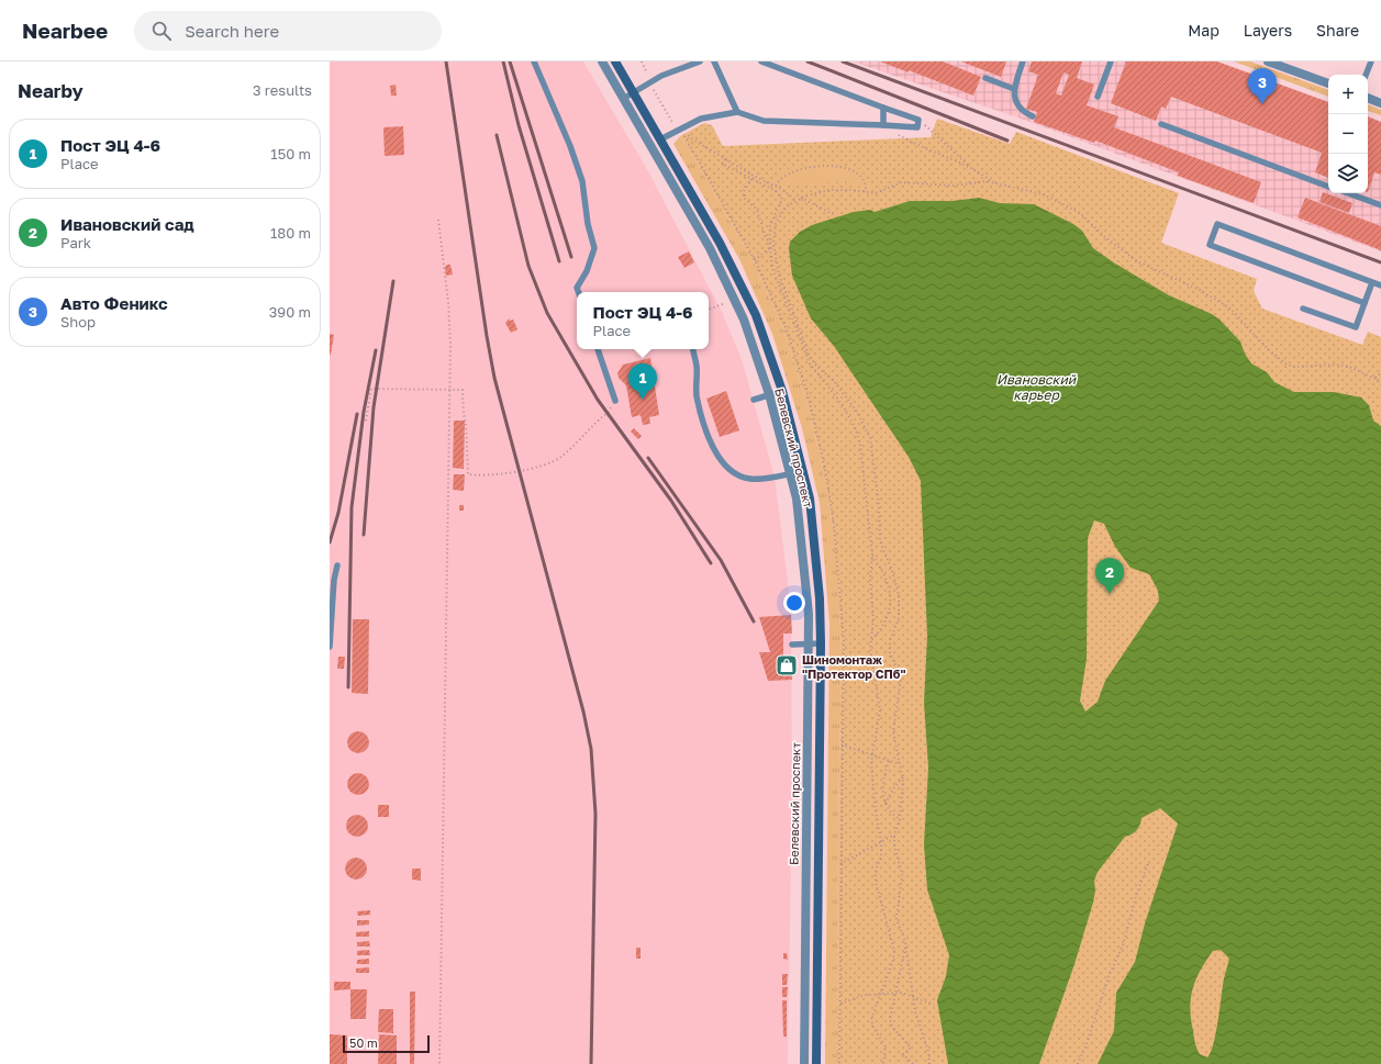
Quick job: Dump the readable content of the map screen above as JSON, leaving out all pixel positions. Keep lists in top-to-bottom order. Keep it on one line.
{"streets":{"street":["Белевский проспект"]},"water":["Ивановский карьер"],"places":{"shop":["Шиномонтаж \"Протектор СПб\""]},"scale_bar":"50 m","page":{"header":"Nearbee","search":"Search here","nav":["Map","Layers","Share"],"heading":["Nearby","3 results"],"pins":["3","1","2"],"map_buttons":["+","−"],"list":[{"mark":"1","name":"Пост ЭЦ 4-6","note":"Place","value":"150 m"},{"mark":"2","name":"Ивановский сад","note":"Park","value":"180 m"},{"mark":"3","name":"Авто Феникс","note":"Shop","value":"390 m"}],"popup":["Пост ЭЦ 4-6","Place"],"scale":"50 m"}}
